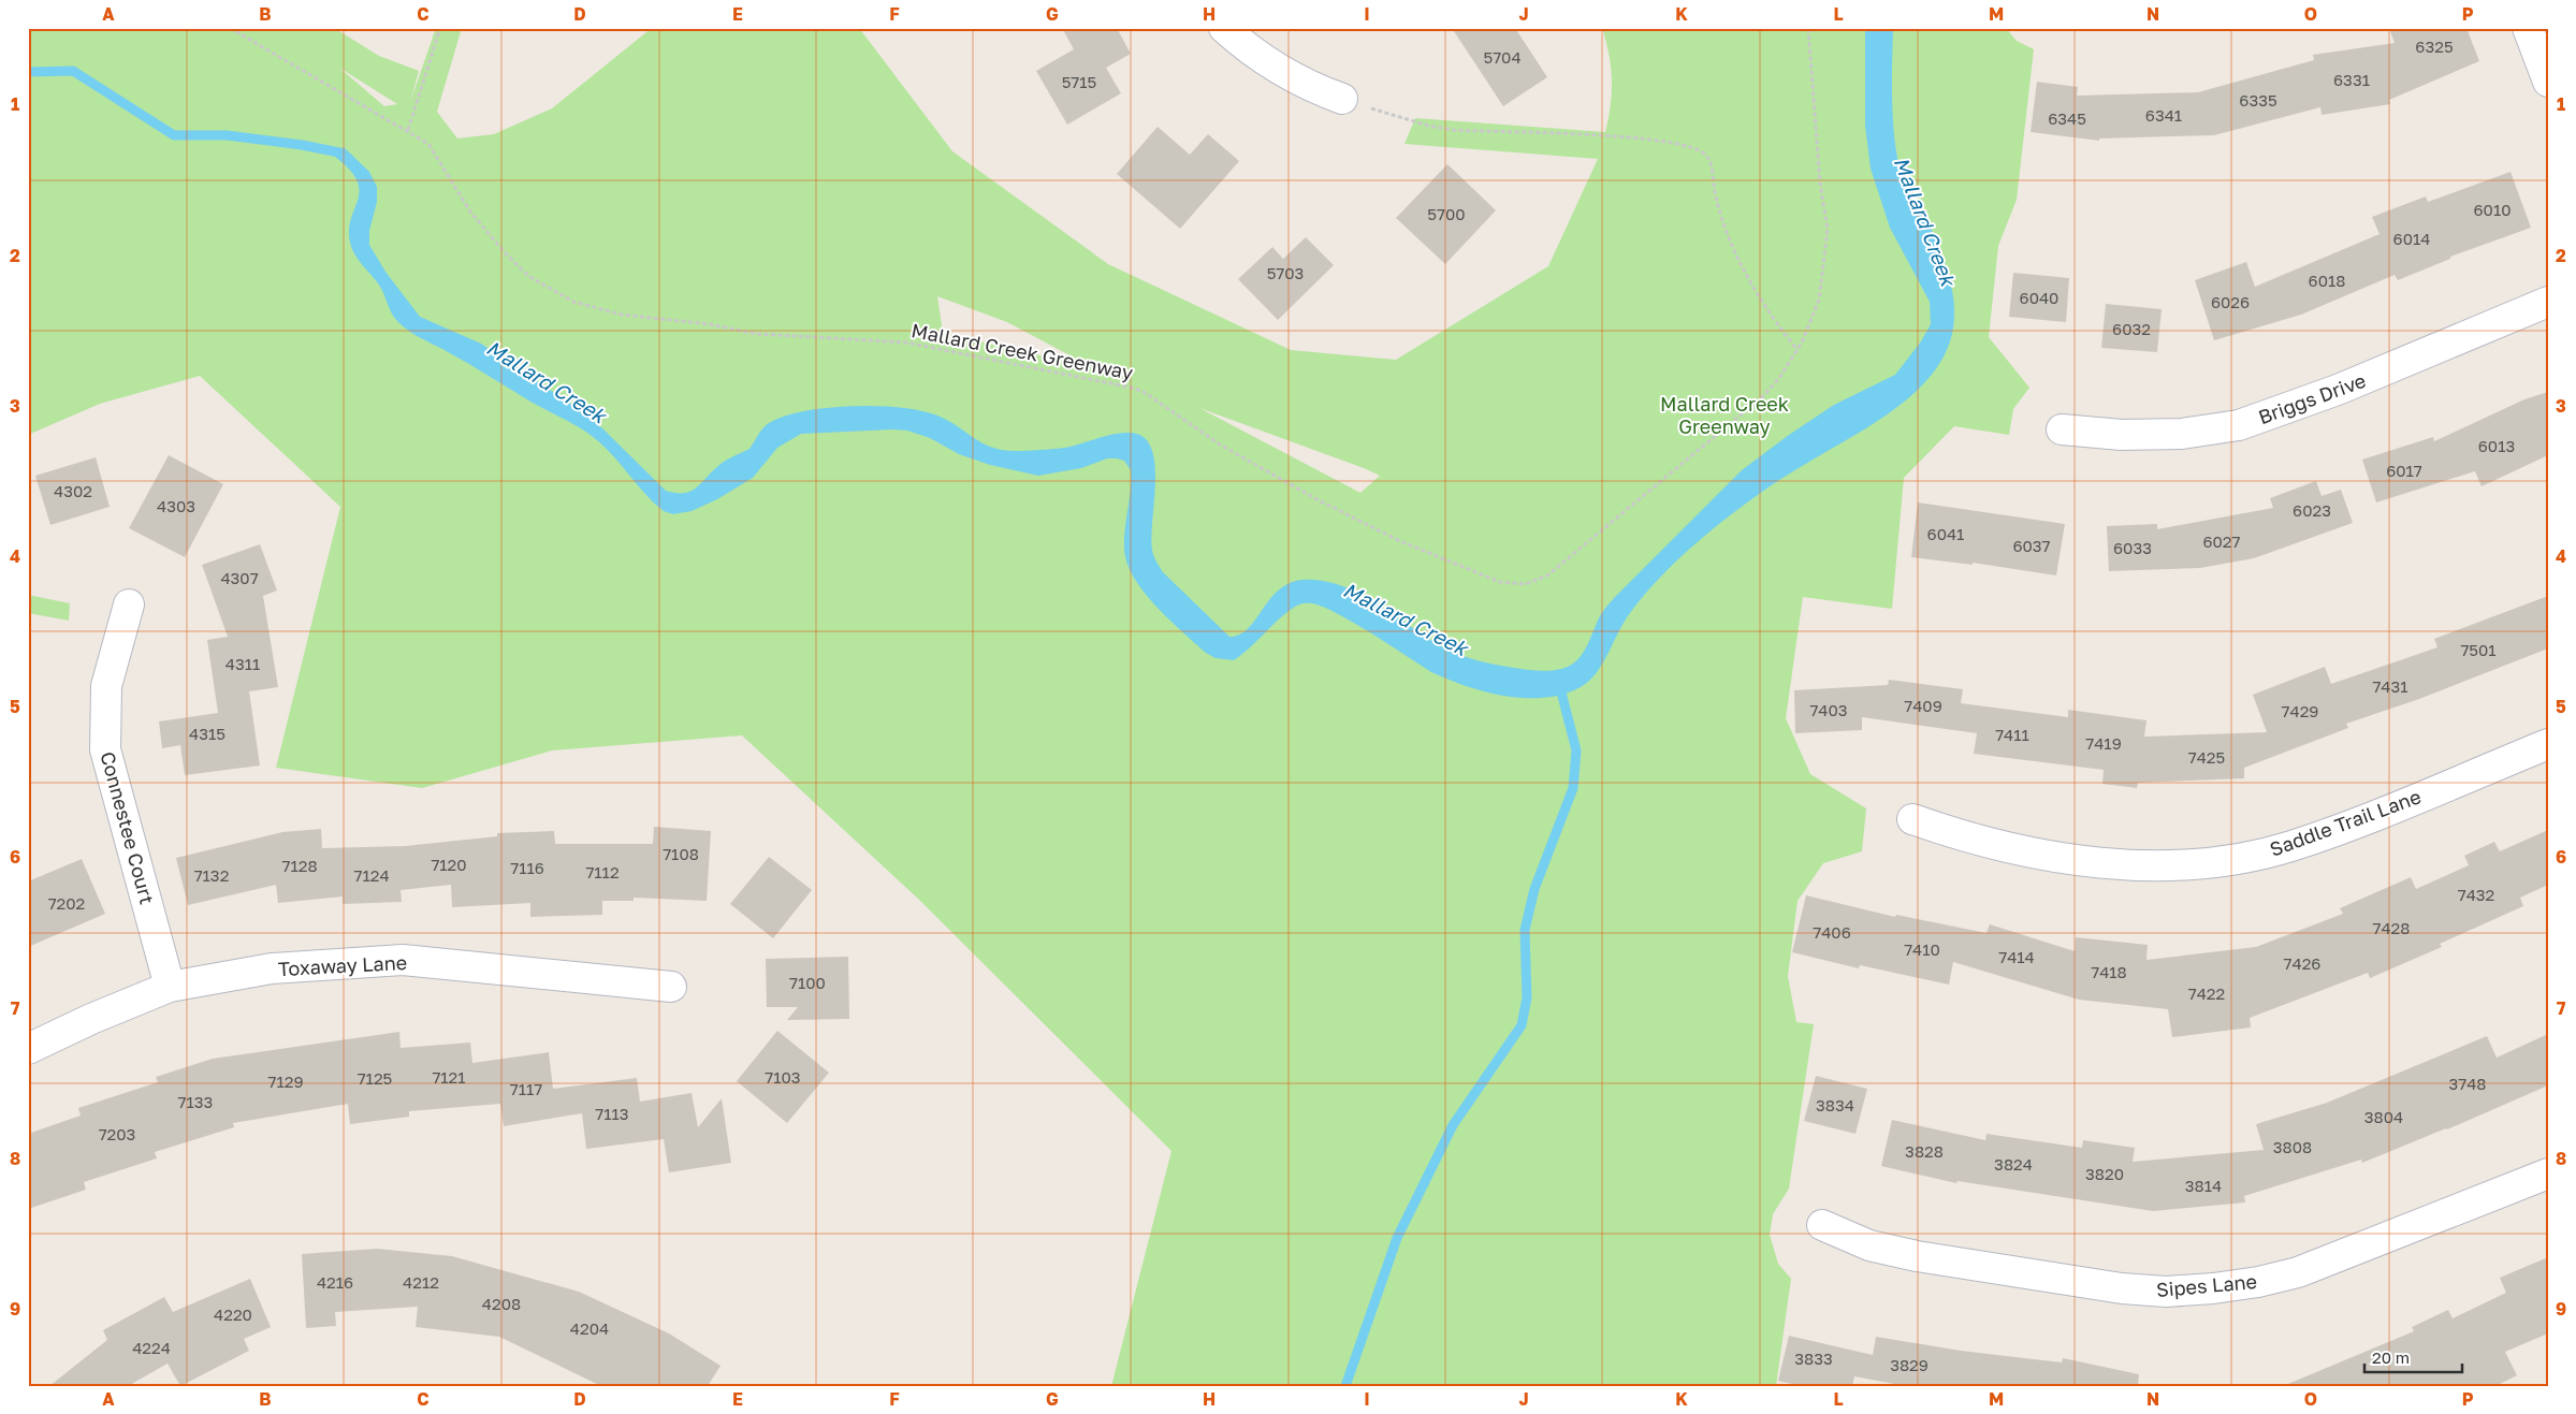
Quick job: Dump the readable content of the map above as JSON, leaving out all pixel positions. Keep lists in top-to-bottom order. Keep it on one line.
{"streets":{"street":["Briggs Drive","Saddle Trail Lane","Connestee Court","Toxaway Lane","Sipes Lane"],"path":["Mallard Creek Greenway"]},"crossings":[["Connestee Court","Toxaway Lane"]],"water":["Mallard Creek"],"parks":["Mallard Creek Greenway"],"house_numbers":["6325","5704","6331","5715","6335","6341","6345","6010","5700","6014","5703","6018","6040","6026","6032","6013","6017","4302","4303","6023","6041","6027","6037","6033","4307","7501","4311","7431","7409","7403","7429","4315","7411","7419","7425","7108","7120","7128","7116","7112","7132","7124","7432","7202","7428","7406","7410","7414","7426","7418","7100","7422","7121","7103","7125","7129","3748","7117","7133","3834","7113","3804","7203","3808","3828","3824","3820","3814","4216","4212","4208","4220","4204","4224","3833","3829"],"scale_bar":"20 m","grid":{"columns":["A","B","C","D","E","F","G","H","I","J","K","L","M","N","O","P"],"rows":["1","2","3","4","5","6","7","8","9"]}}
